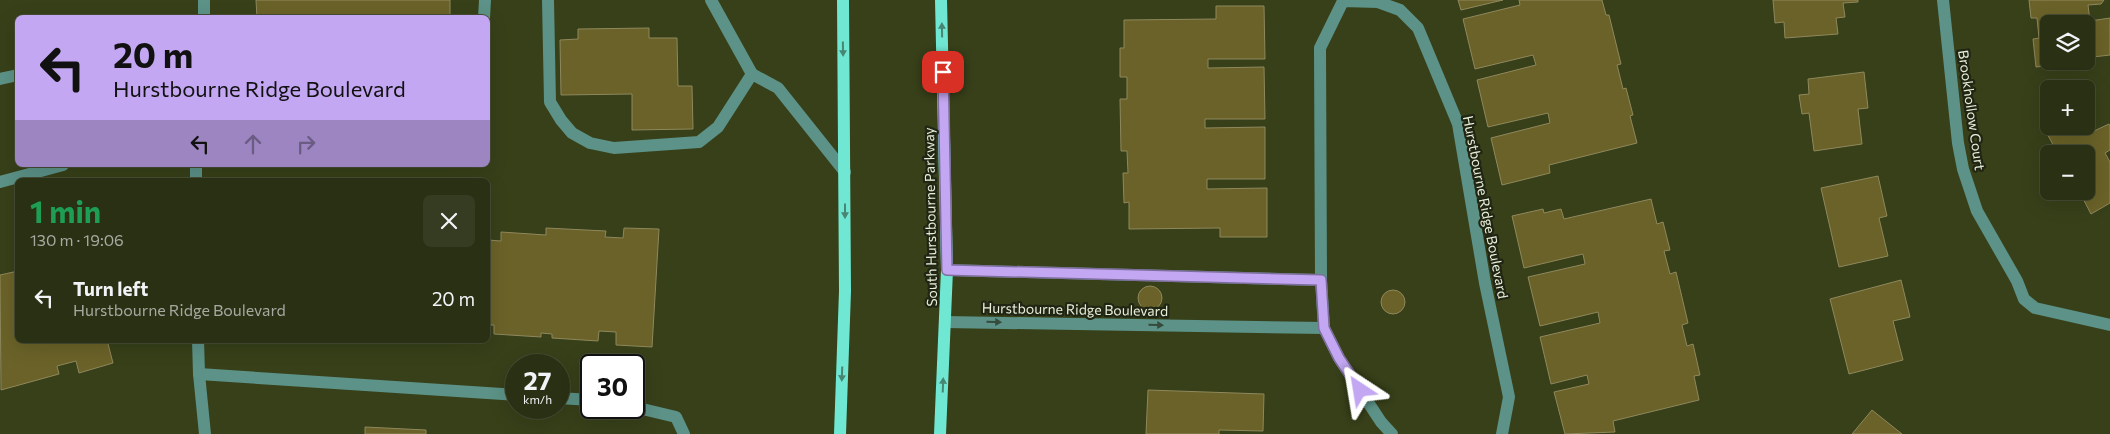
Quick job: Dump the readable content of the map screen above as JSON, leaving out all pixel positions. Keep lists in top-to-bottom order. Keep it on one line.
{"streets":{"main road":["South Hurstbourne Parkway"],"street":["Brookhollow Court","Hurstbourne Ridge Boulevard"]},"crossings":[["Hurstbourne Ridge Boulevard","South Hurstbourne Parkway"]],"page":{"map_buttons":["+","−"],"turn":["20 m","Hurstbourne Ridge Boulevard"],"heading":["1 min","130 m · 19:06"],"list":[{"name":"Turn left","note":"Hurstbourne Ridge Boulevard","value":"20 m"}],"speed":"27 km/h","limit":"30"}}
